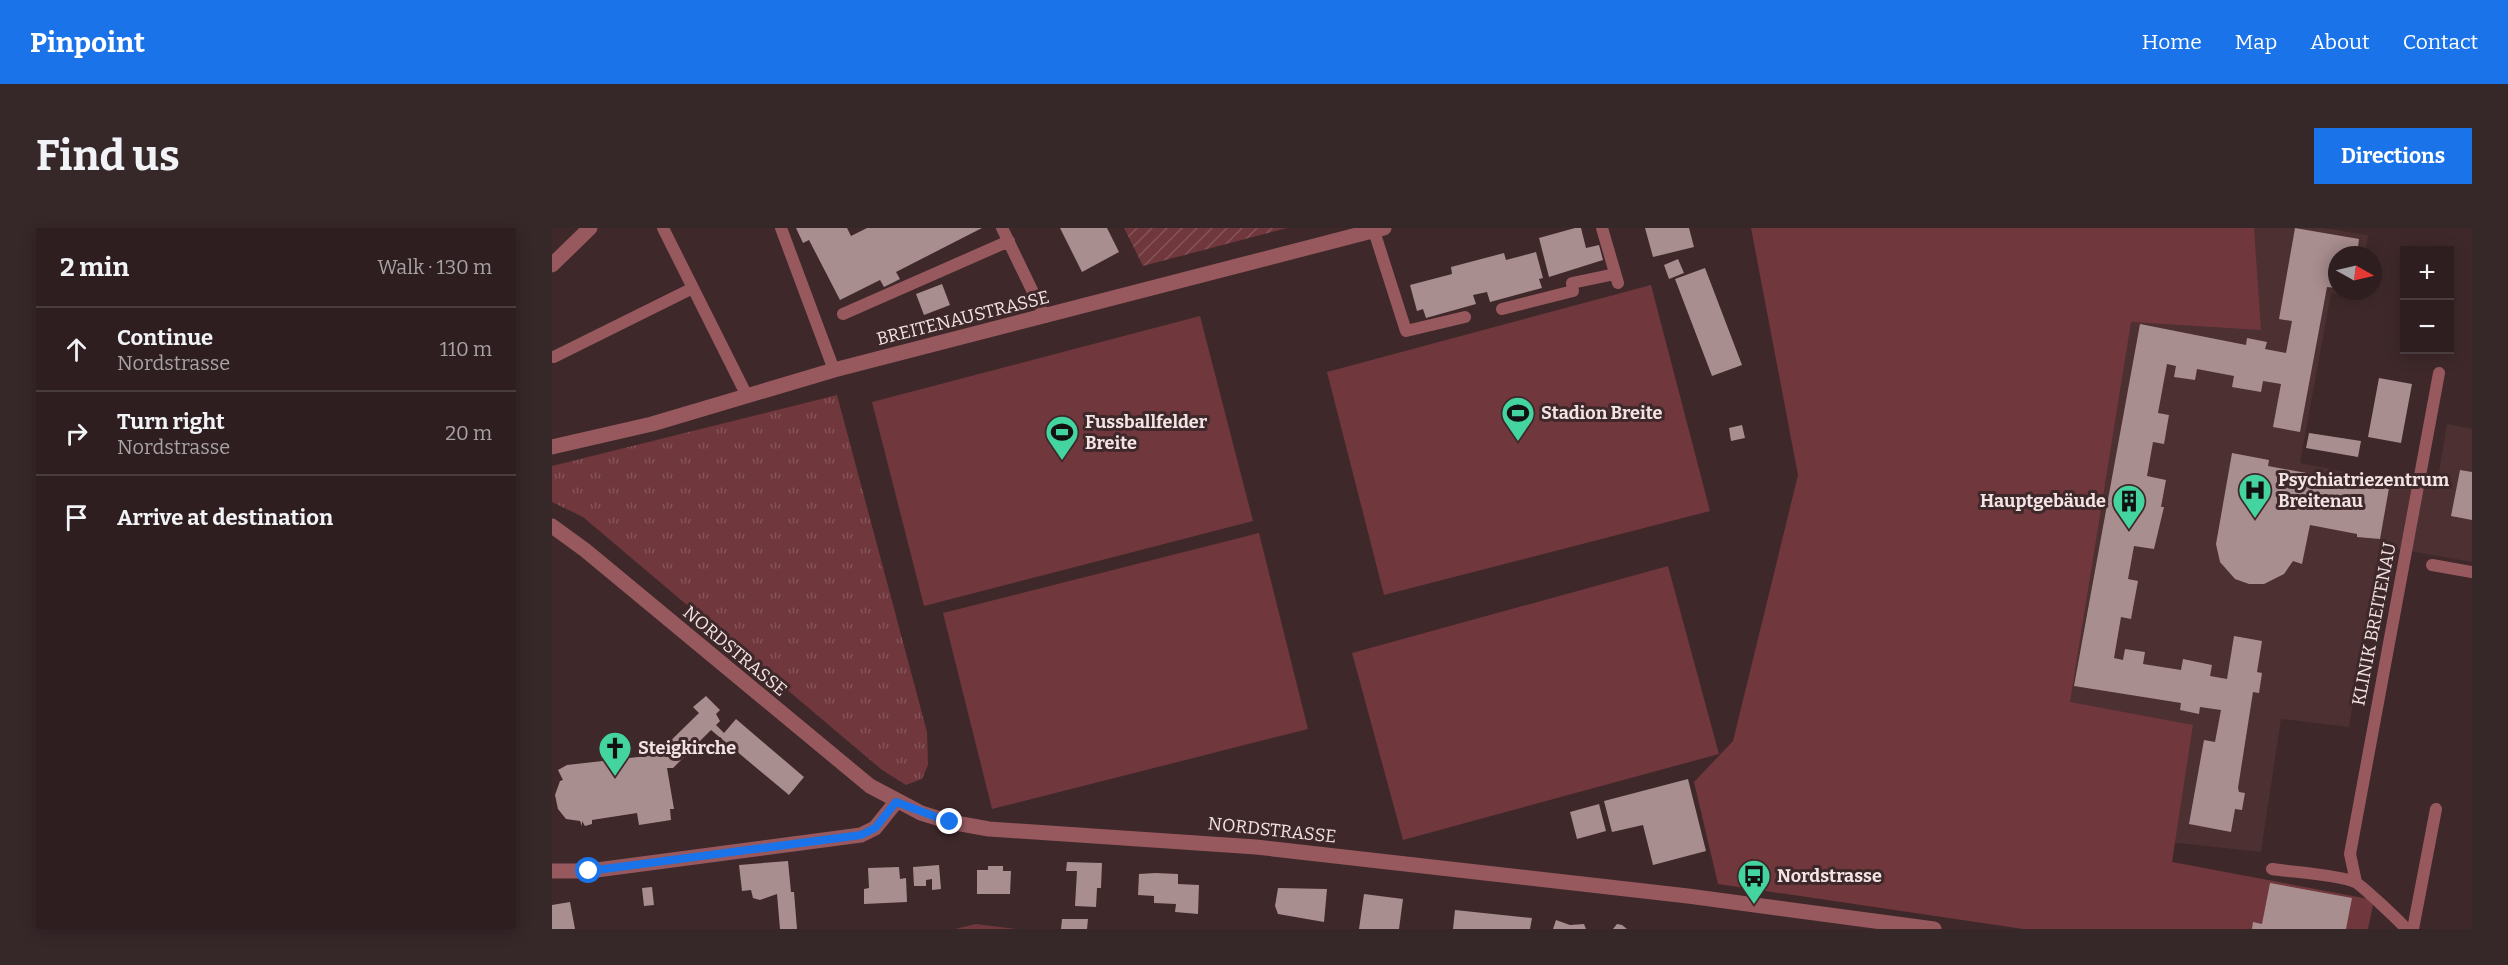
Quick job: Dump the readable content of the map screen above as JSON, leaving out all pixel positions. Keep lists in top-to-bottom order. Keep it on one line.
{"streets":{"street":["BREITENAUSTRASSE","NORDSTRASSE"],"lane":["KLINIK BREITENAU"]},"places":{"sports":["Stadion Breite","Fussballfelder Breite"],"hospital":["Psychiatriezentrum Breitenau"],"building":["Hauptgebäude"],"church":["Steigkirche"],"bus stop":["Nordstrasse"]},"north":"right","page":{"header":"Pinpoint","nav":["Home","Map","About","Contact"],"buttons":"Directions","title":"Find us","heading":["2 min","Walk · 130 m"],"map_buttons":["+","−"],"list":[["Continue","Nordstrasse","110 m"],["Turn right","Nordstrasse","20 m"],"Arrive at destination"]}}
